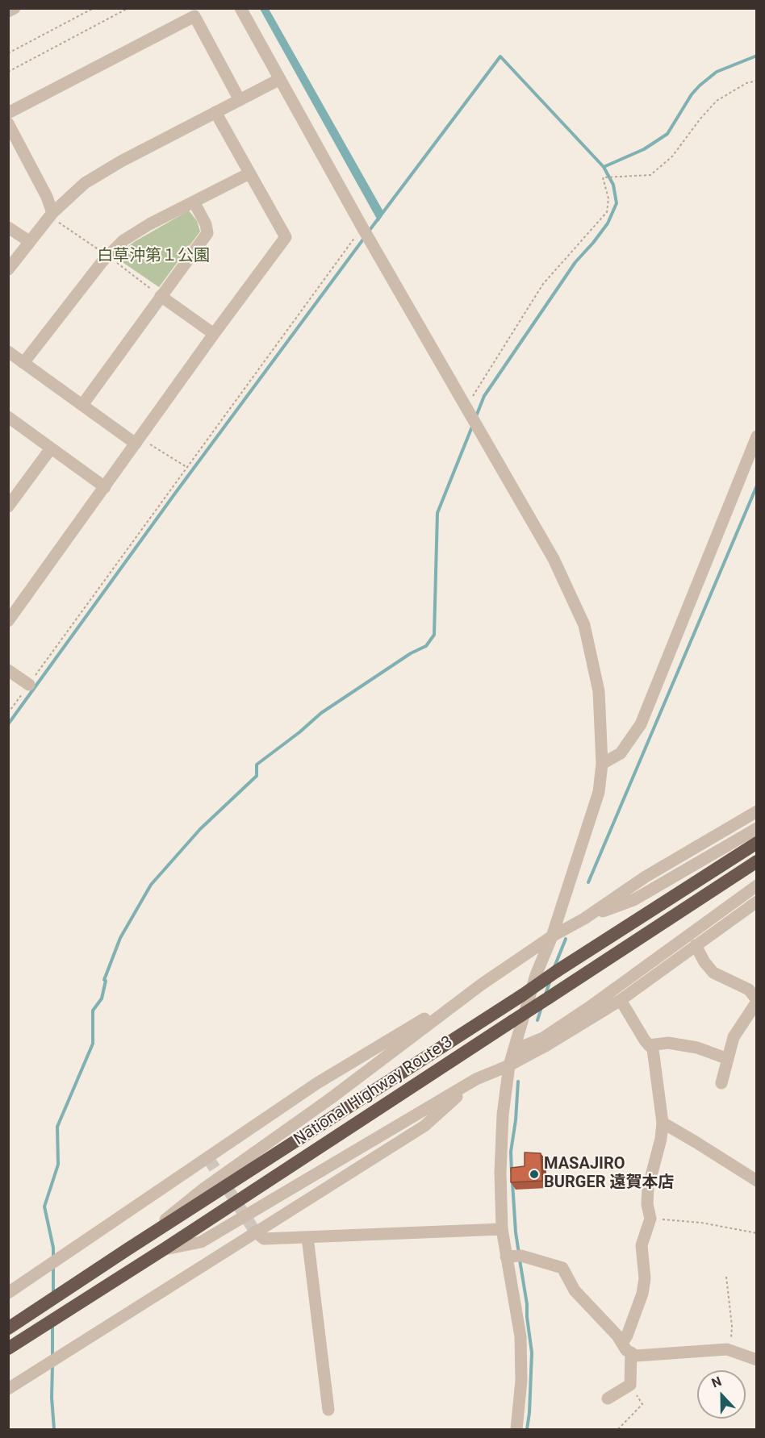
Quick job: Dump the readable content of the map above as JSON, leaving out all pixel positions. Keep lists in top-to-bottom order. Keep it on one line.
{"streets":{"highway":["National Highway Route 3"]},"parks":["白草沖第１公園"],"places":["MASAJIRO BURGER 遠賀本店"],"north":"top"}
